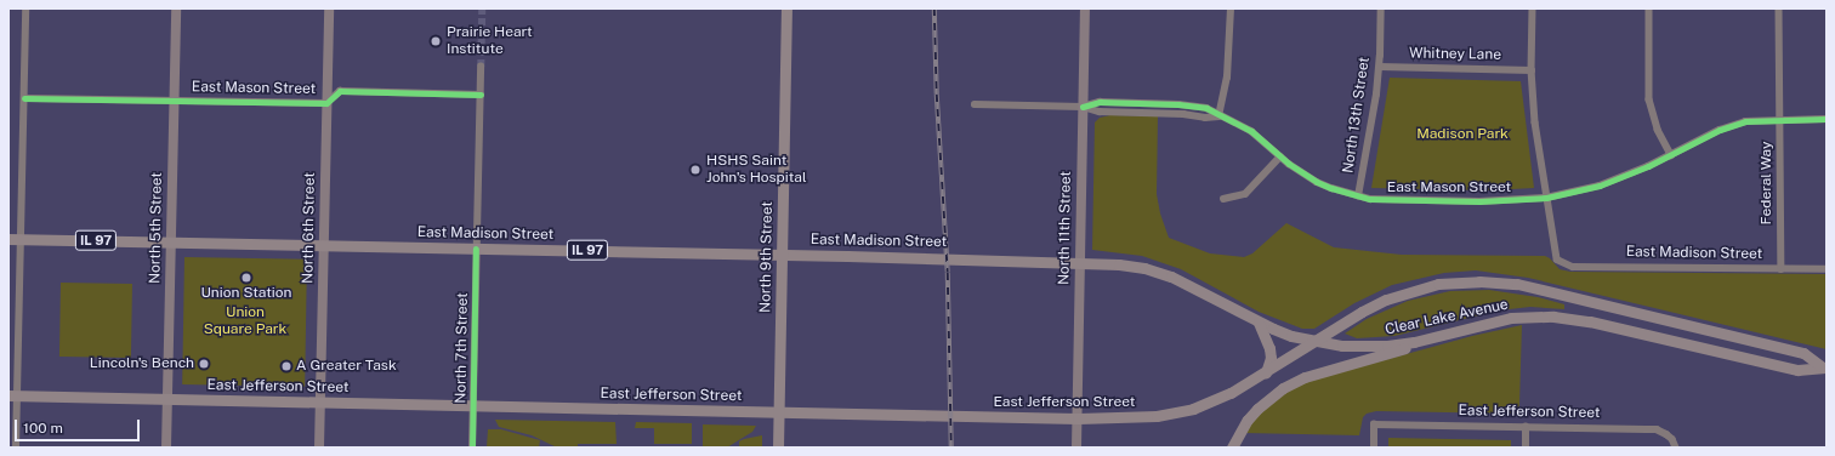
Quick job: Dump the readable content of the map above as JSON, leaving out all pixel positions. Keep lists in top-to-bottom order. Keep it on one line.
{"streets":{"main road":["North 5th Street","North 6th Street","North 11th Street","East Madison Street","IL 97","North 9th Street","Clear Lake Avenue","East Jefferson Street"],"street":["Whitney Lane","East Mason Street","North 13th Street","Federal Way","North 7th Street"]},"crossings":[["Whitney Lane","North 13th Street"],["East Mason Street","North 13th Street"],["East Mason Street","Federal Way"],["East Mason Street","North 5th Street"],["East Mason Street","North 6th Street"],["East Mason Street","North 11th Street"],["East Mason Street","East Madison Street"],["East Mason Street","North 7th Street"],["Federal Way","East Madison Street"],["North 5th Street","East Madison Street"],["North 5th Street","East Jefferson Street"],["North 6th Street","East Madison Street"],["North 6th Street","East Jefferson Street"],["North 11th Street","East Madison Street"],["North 11th Street","East Jefferson Street"],["East Madison Street","North 9th Street"],["East Madison Street","Clear Lake Avenue"],["East Madison Street","North 7th Street"],["East Madison Street","East Jefferson Street"],["North 9th Street","East Jefferson Street"],["Clear Lake Avenue","East Jefferson Street"],["North 7th Street","East Jefferson Street"]],"parks":["Madison Park","Union Square Park"],"places":["Prairie Heart Institute","HSHS Saint John's Hospital","Union Station","Lincoln's Bench","A Greater Task"],"scale_bar":"100 m"}
